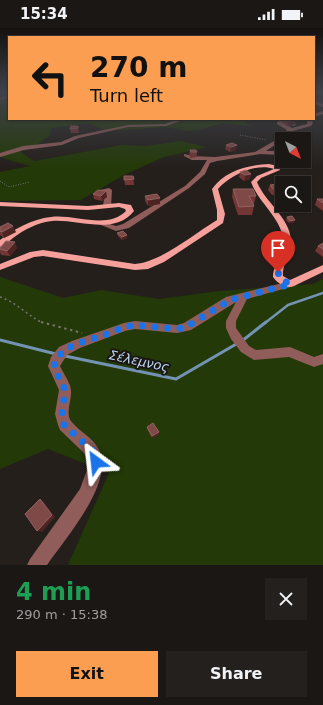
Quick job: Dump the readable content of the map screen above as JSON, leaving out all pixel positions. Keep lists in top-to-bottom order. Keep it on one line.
{"water":["Σέλεμνος"],"north":"bottom right","page":{"status":"15:34","turn":["270 m","Turn left"],"heading":["4 min","290 m · 15:38"],"buttons":["Exit","Share"]}}
